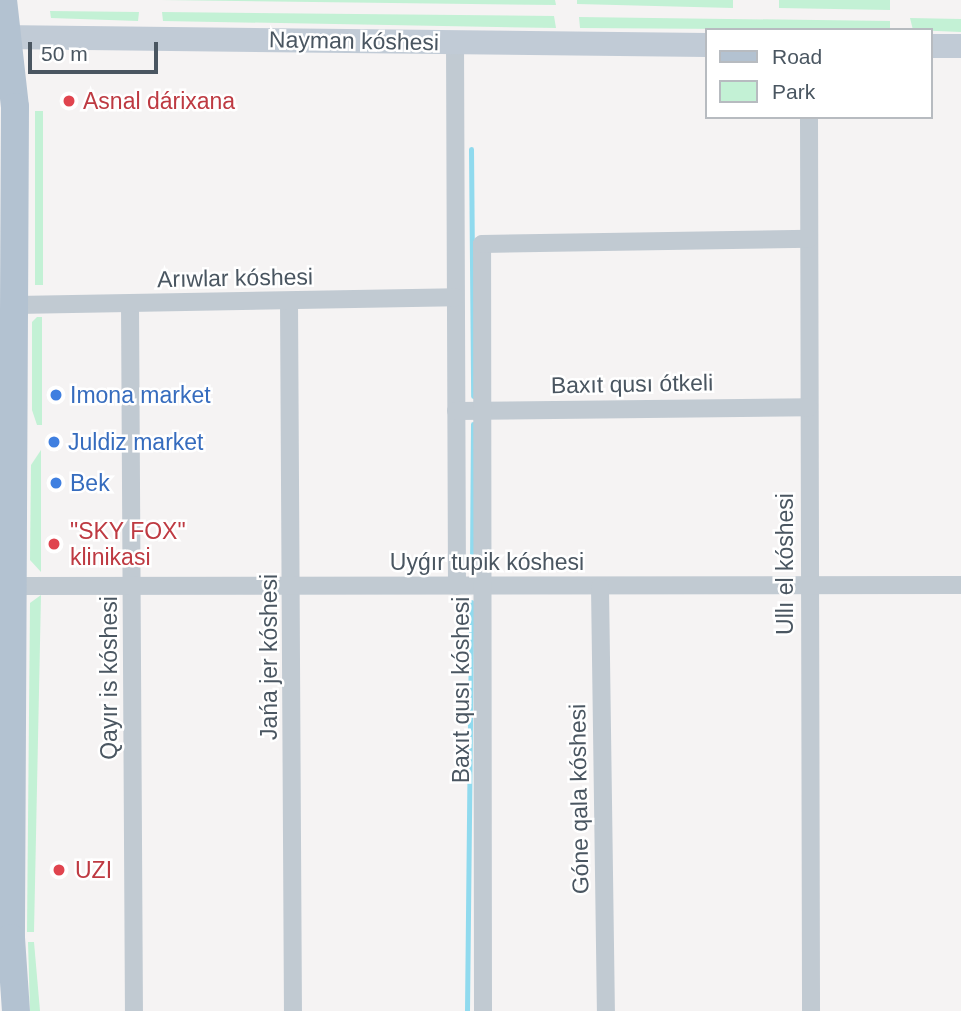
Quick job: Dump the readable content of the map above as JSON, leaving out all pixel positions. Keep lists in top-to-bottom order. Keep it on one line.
{"streets":{"main road":["Nayman kóshesi"],"street":["Arıwlar kóshesi","Baxıt qusı ótkeli","Uyǵır tupik kóshesi","Ullı el kóshesi","Jańa jer kóshesi","Qayır is kóshesi","Baxıt qusı kóshesi","Góne qala kóshesi"]},"crossings":[["Nayman kóshesi","Baxıt qusı kóshesi"],["Arıwlar kóshesi","Jańa jer kóshesi"],["Arıwlar kóshesi","Qayır is kóshesi"],["Arıwlar kóshesi","Baxıt qusı kóshesi"],["Baxıt qusı ótkeli","Ullı el kóshesi"],["Baxıt qusı ótkeli","Baxıt qusı kóshesi"],["Uyǵır tupik kóshesi","Ullı el kóshesi"],["Uyǵır tupik kóshesi","Jańa jer kóshesi"],["Uyǵır tupik kóshesi","Qayır is kóshesi"],["Uyǵır tupik kóshesi","Baxıt qusı kóshesi"],["Uyǵır tupik kóshesi","Góne qala kóshesi"],["Ullı el kóshesi","Baxıt qusı kóshesi"]],"places":["Asnal dárixana","Imona market","Juldiz market","Bek","\"SKY FOX\" klinikasi","UZI"],"legend":["Road","Park"],"scale_bar":"50 m"}
